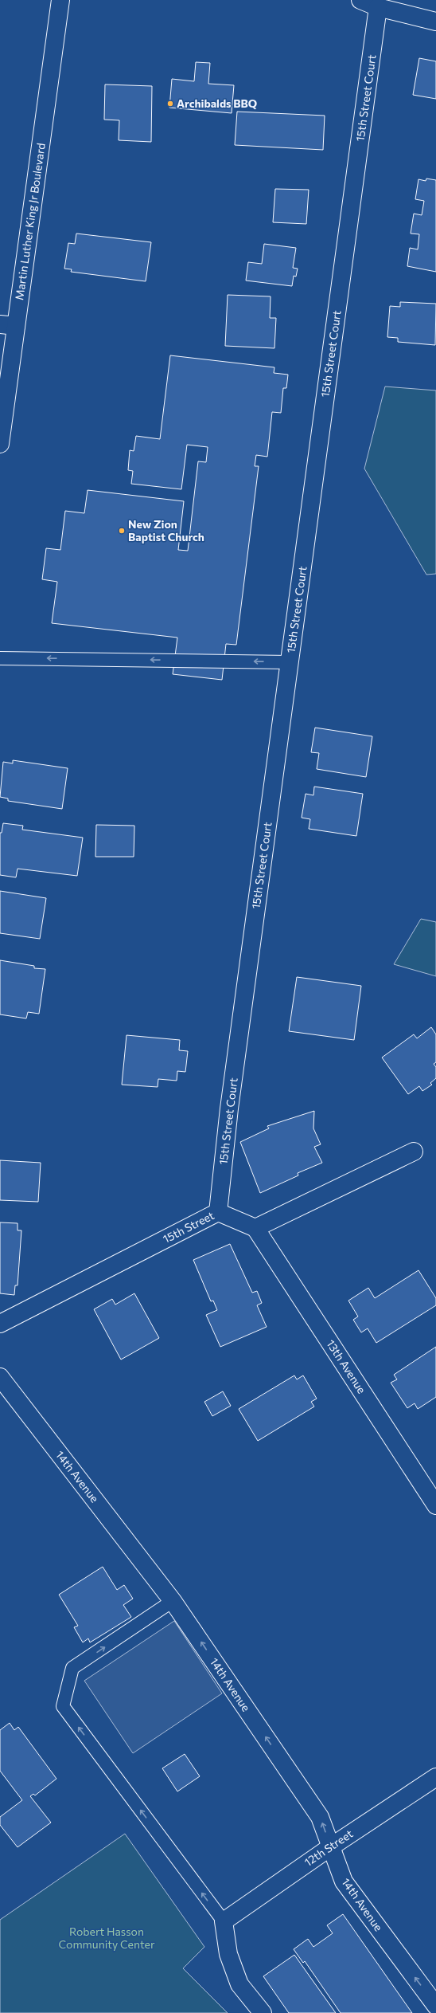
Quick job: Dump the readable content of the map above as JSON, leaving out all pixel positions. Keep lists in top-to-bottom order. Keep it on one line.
{"streets":{"street":["15th Street Court","Martin Luther King Jr Boulevard","15th Street","13th Avenue","14th Avenue","12th Street"]},"crossings":[["15th Street Court","15th Street"],["15th Street","13th Avenue"],["14th Avenue","12th Street"]],"one_way":["14th Avenue"],"parks":["Robert Hasson Community Center"],"places":["Archibalds BBQ","New Zion Baptist Church"]}
